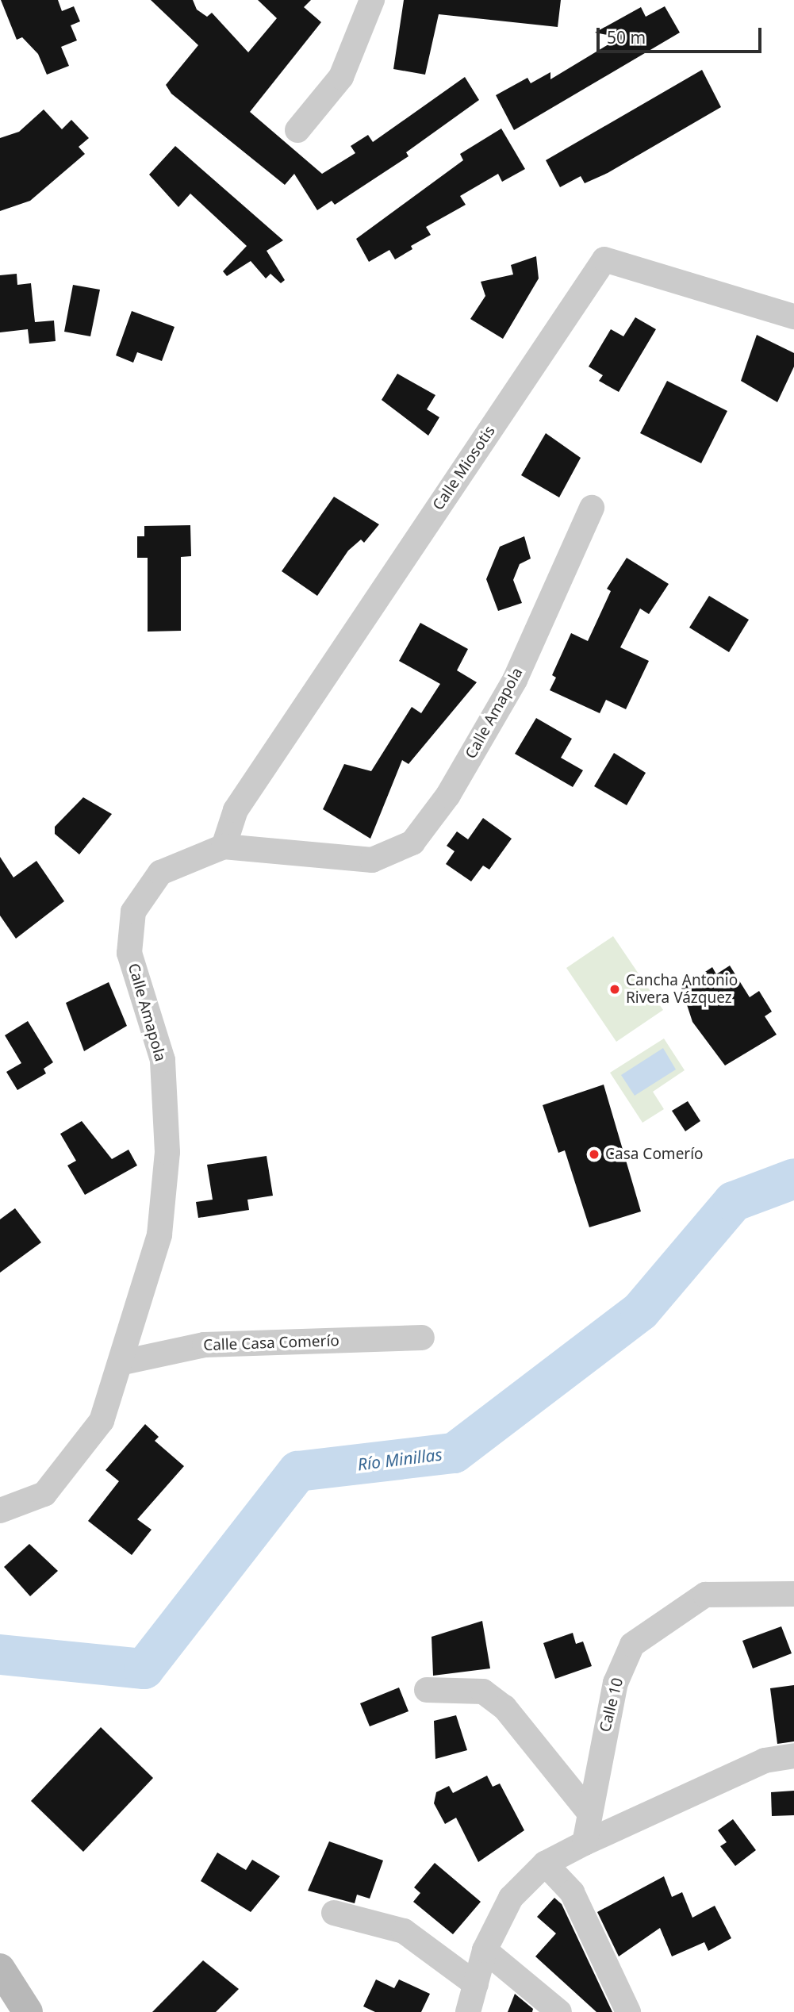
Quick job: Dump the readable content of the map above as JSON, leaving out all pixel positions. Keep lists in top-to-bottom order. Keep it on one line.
{"streets":{"street":["Calle Miosotis","Calle Amapola","Calle Casa Comerío","Calle 10"]},"crossings":[["Calle Miosotis","Calle Amapola"],["Calle Amapola","Calle Casa Comerío"]],"water":["Río Minillas"],"places":["Cancha Antonio Rivera Vázquez","Casa Comerío"],"scale_bar":"50 m"}
